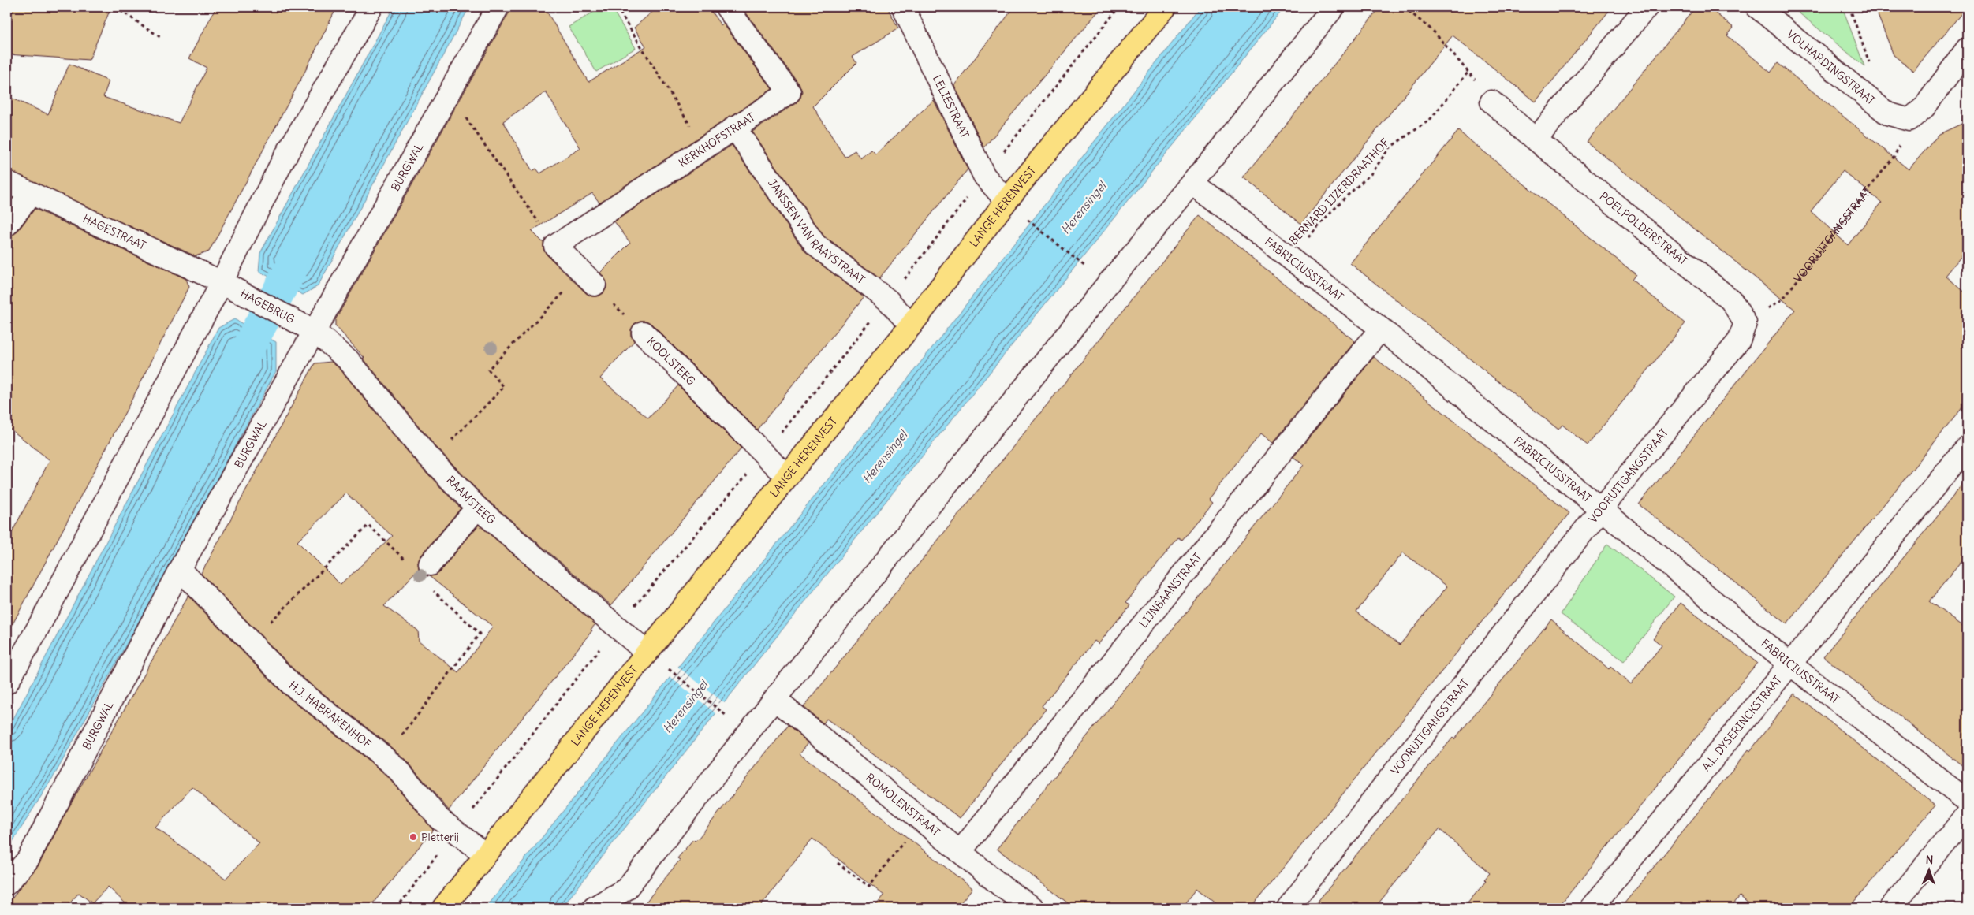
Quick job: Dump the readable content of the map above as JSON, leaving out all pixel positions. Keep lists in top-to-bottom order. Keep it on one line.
{"streets":{"main road":["LANGE HERENVEST"],"street":["VOLHARDINGSTRAAT","LELIESTRAAT","KERKHOFSTRAAT","BURGWAL","POELPOLDERSTRAAT","JANSSEN VAN RAAYSTRAAT","HAGESTRAAT","VOORUITGANGSTRAAT","FABRICIUSSTRAAT","HAGEBRUG","KOOLSTEEG","RAAMSTEEG","LIJNBAANSTRAAT","H.J. HABRAKENHOF","A.L. DYSERINCKSTRAAT","ROMOLENSTRAAT"],"path":["BERNARD IJZERDRAATHOF"]},"crossings":[["VOLHARDINGSTRAAT","VOORUITGANGSTRAAT"],["LELIESTRAAT","LANGE HERENVEST"],["KERKHOFSTRAAT","JANSSEN VAN RAAYSTRAAT"],["BURGWAL","HAGEBRUG"],["BURGWAL","RAAMSTEEG"],["BURGWAL","H.J. HABRAKENHOF"],["BERNARD IJZERDRAATHOF","FABRICIUSSTRAAT"],["LANGE HERENVEST","JANSSEN VAN RAAYSTRAAT"],["LANGE HERENVEST","KOOLSTEEG"],["LANGE HERENVEST","RAAMSTEEG"],["LANGE HERENVEST","H.J. HABRAKENHOF"],["POELPOLDERSTRAAT","VOORUITGANGSTRAAT"],["HAGESTRAAT","HAGEBRUG"],["VOORUITGANGSTRAAT","FABRICIUSSTRAAT"],["FABRICIUSSTRAAT","LIJNBAANSTRAAT"],["FABRICIUSSTRAAT","A.L. DYSERINCKSTRAAT"],["HAGEBRUG","RAAMSTEEG"],["LIJNBAANSTRAAT","ROMOLENSTRAAT"]],"water":["Herensingel"],"places":["Pletterij"],"north":"top"}
